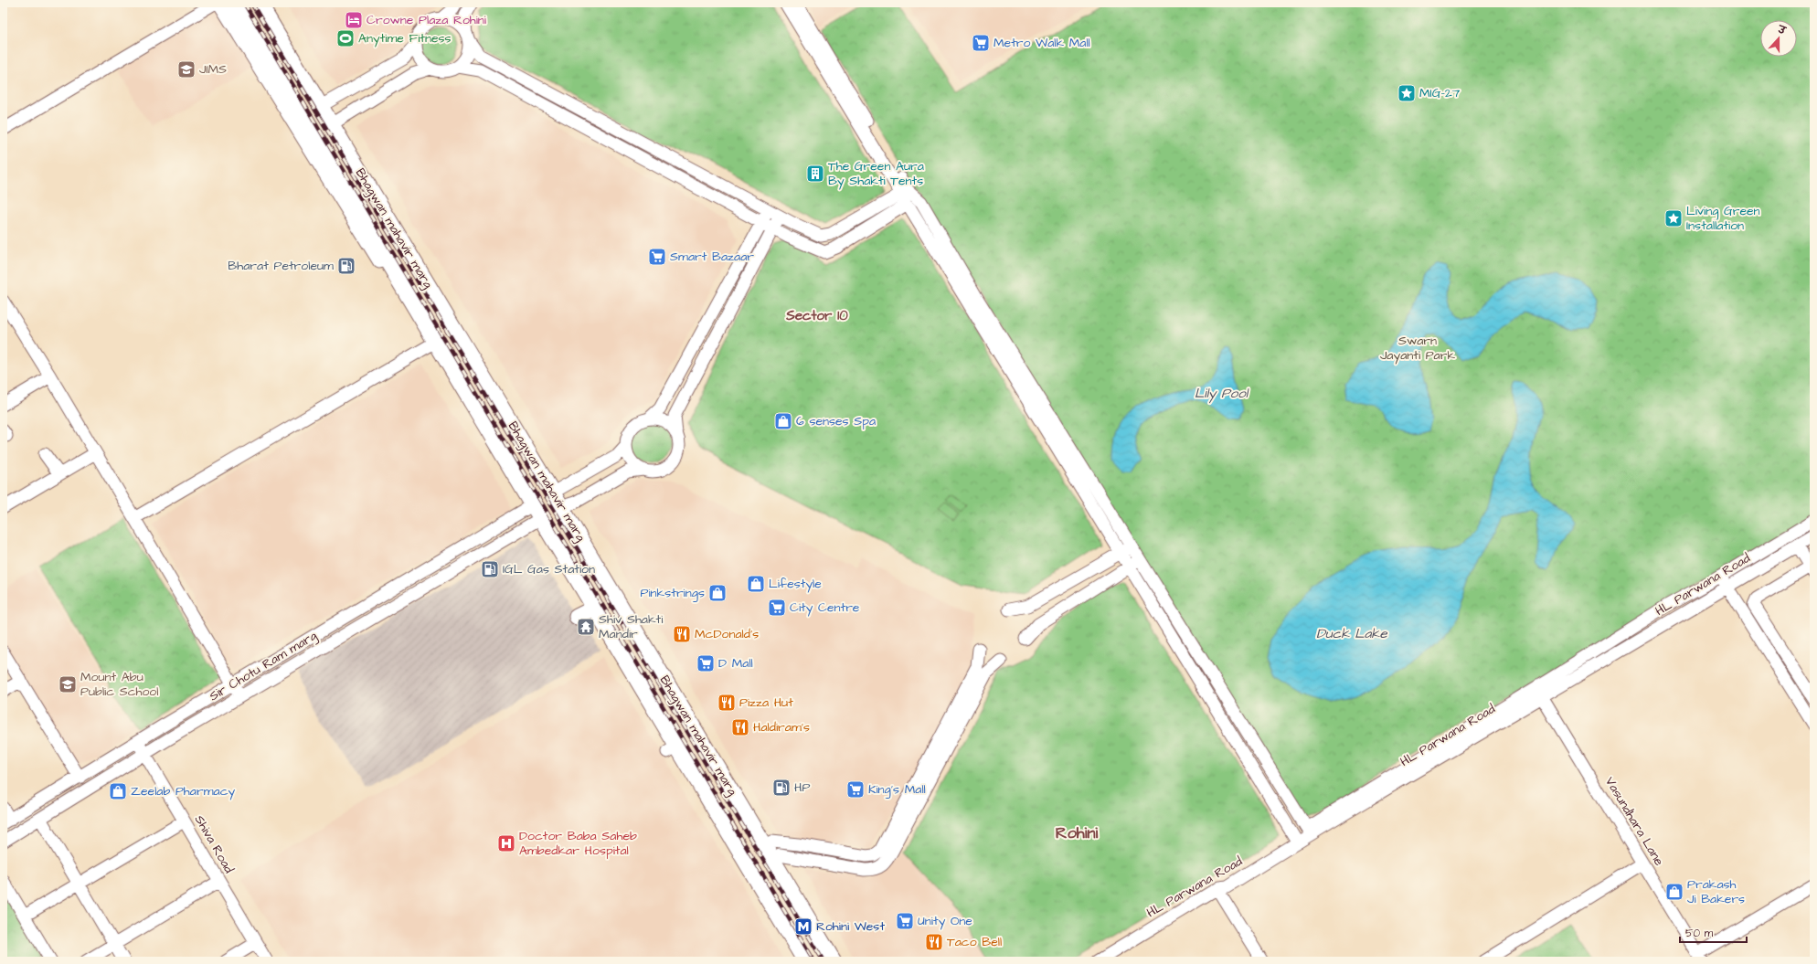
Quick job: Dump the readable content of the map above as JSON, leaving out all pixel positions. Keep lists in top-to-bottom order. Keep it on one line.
{"streets":{"main road":["Bhagwan mahavir marg"],"street":["HL Parwana Road","Sir Chotu Ram marg","Vasundhara Lane","Shiva Road"]},"crossings":[["Bhagwan mahavir marg","Sir Chotu Ram marg"],["HL Parwana Road","Vasundhara Lane"],["Sir Chotu Ram marg","Shiva Road"]],"districts":["Sector 10","Rohini"],"water":["Lily Pool","Duck Lake"],"parks":["Swarn Jayanti Park"],"places":{"hotel":["Crowne Plaza Rohini"],"sports":["Anytime Fitness"],"supermarket":["Metro Walk Mall","Smart Bazaar","City Centre","D Mall","King's Mall","Unity One"],"school or university":["JIMS","Mount Abu Public School"],"place":["MIG-27","Living Green Installation"],"building":["The Green Aura By Shakti Tents"],"fuel station":["Bharat Petroleum","IGL Gas Station","HP"],"shop":["6 senses Spa","Lifestyle","Pinkstrings","Zeelab Pharmacy","Prakash Ji Bakers"],"temple":["Shiv Shakti Mandir"],"restaurant":["McDonald's","Pizza Hut","Haldiram's","Taco Bell"],"hospital":["Doctor Baba Saheb Ambedkar Hospital"],"metro station":["Rohini West"]},"scale_bar":"50 m","north":"top"}
